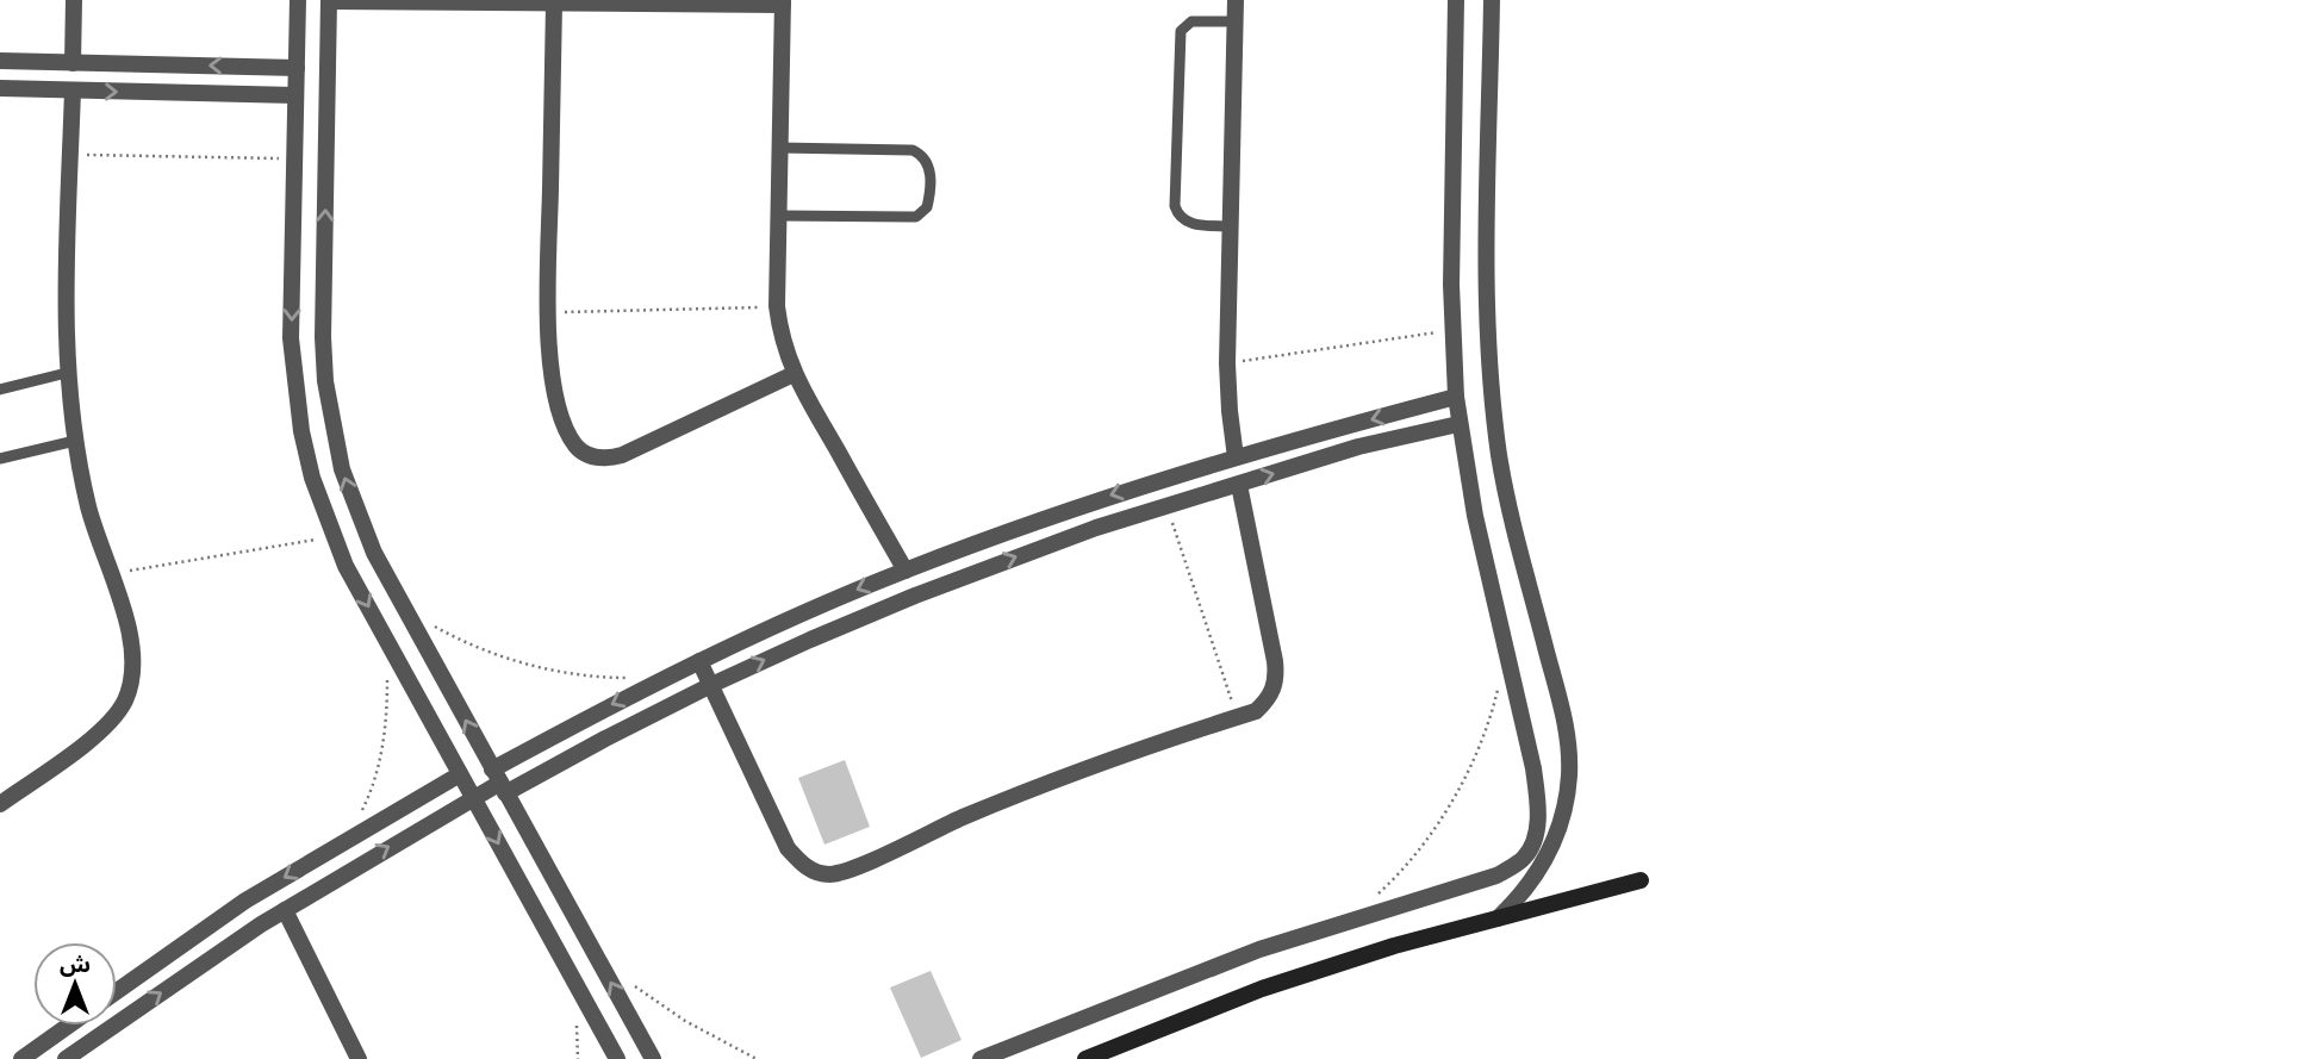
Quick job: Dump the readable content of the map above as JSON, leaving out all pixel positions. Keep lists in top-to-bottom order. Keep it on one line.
{"north":"top"}
